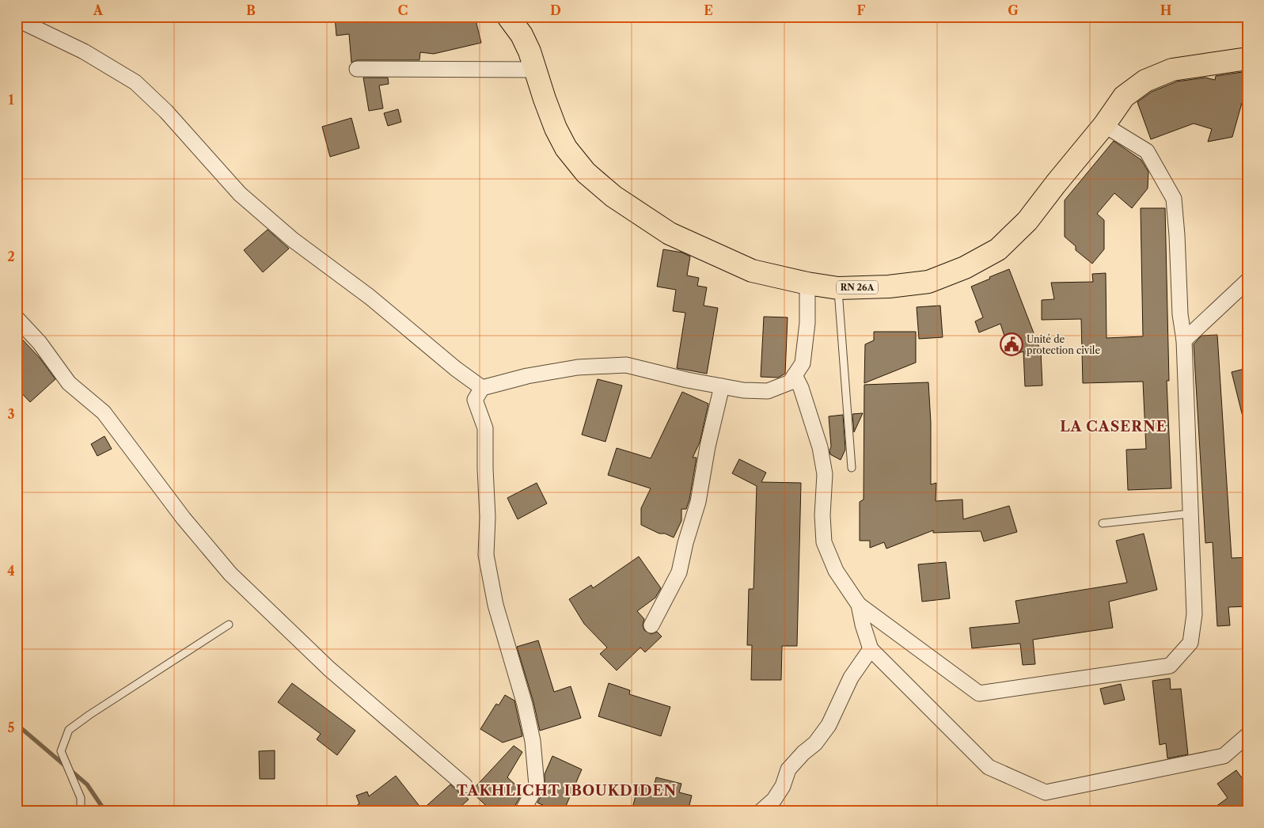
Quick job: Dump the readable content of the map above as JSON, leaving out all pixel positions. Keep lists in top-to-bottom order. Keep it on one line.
{"streets":{"main road":["RN 26A"]},"districts":["LA CASERNE","TAKHLICHT IBOUKDIDEN"],"places":{"public building":["Unité de protection civile"]},"grid":{"columns":["A","B","C","D","E","F","G","H"],"rows":["1","2","3","4","5"]}}
